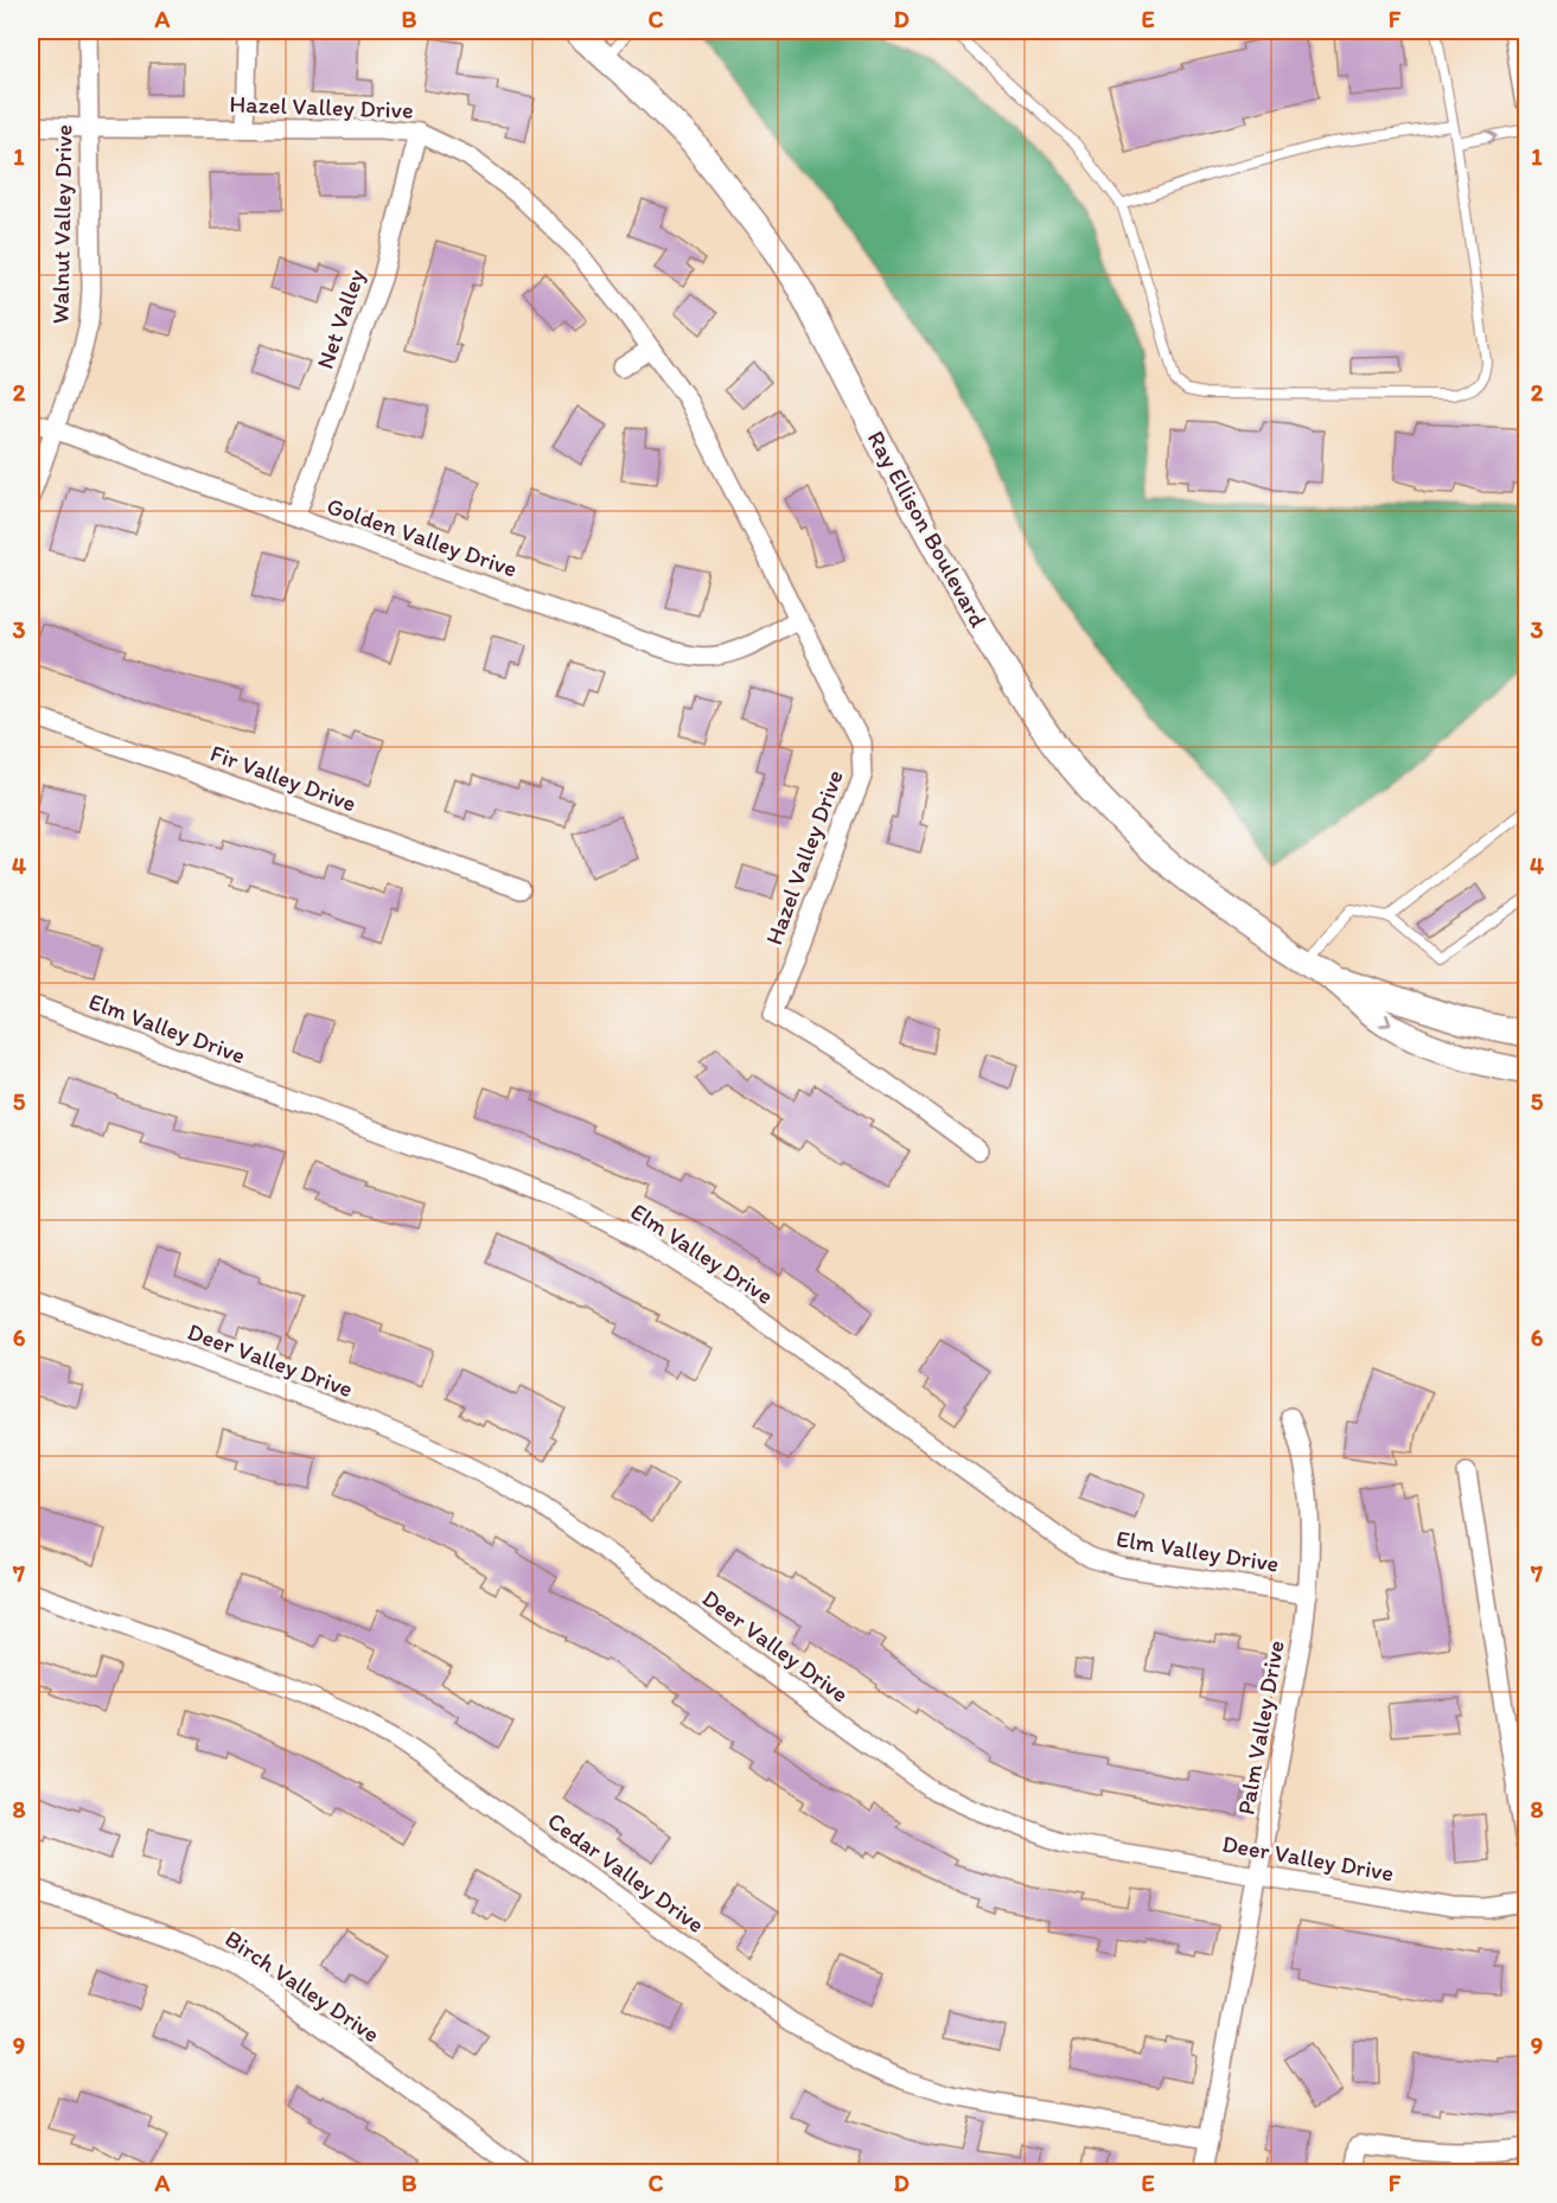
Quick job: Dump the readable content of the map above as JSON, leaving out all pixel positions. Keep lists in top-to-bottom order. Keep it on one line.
{"streets":{"main road":["Ray Ellison Boulevard"],"street":["Hazel Valley Drive","Walnut Valley Drive","Net Valley","Golden Valley Drive","Fir Valley Drive","Elm Valley Drive","Deer Valley Drive","Palm Valley Drive","Cedar Valley Drive","Birch Valley Drive"]},"crossings":[["Hazel Valley Drive","Walnut Valley Drive"],["Hazel Valley Drive","Net Valley"],["Hazel Valley Drive","Golden Valley Drive"],["Walnut Valley Drive","Golden Valley Drive"],["Net Valley","Golden Valley Drive"],["Elm Valley Drive","Palm Valley Drive"],["Deer Valley Drive","Palm Valley Drive"],["Palm Valley Drive","Cedar Valley Drive"]],"grid":{"columns":["A","B","C","D","E","F"],"rows":["1","2","3","4","5","6","7","8","9"]}}
